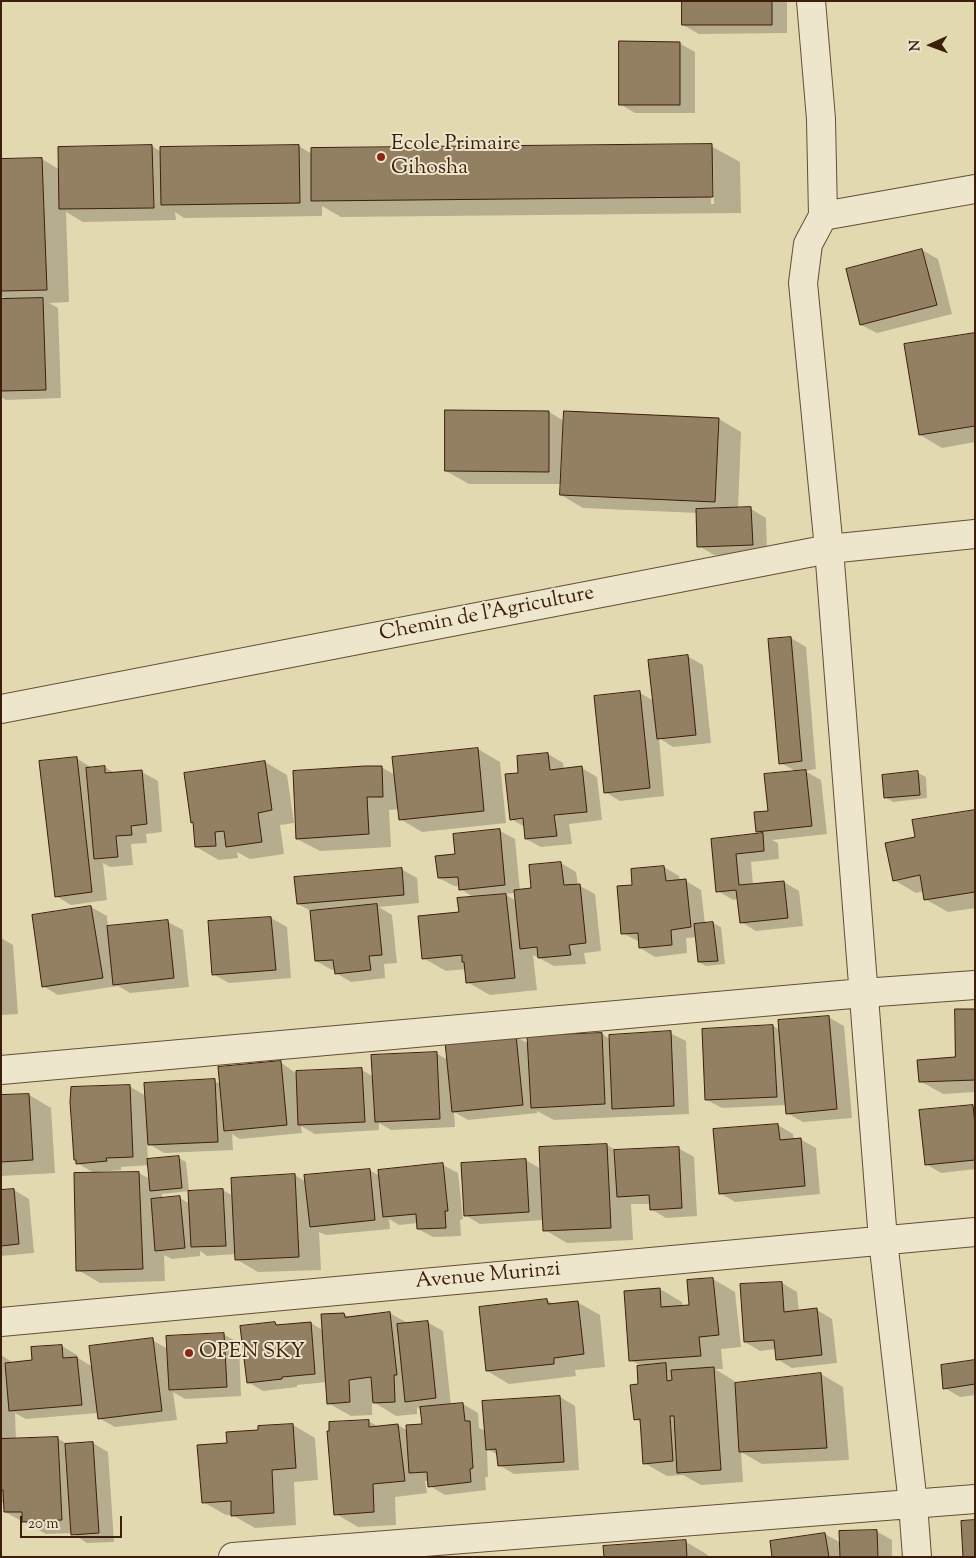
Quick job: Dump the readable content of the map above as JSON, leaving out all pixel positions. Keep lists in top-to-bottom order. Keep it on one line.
{"streets":{"street":["Chemin de l'Agriculture","Avenue Murinzi"]},"places":["Ecole Primaire Gihosha","OPEN SKY"],"scale_bar":"20 m","north":"left"}
